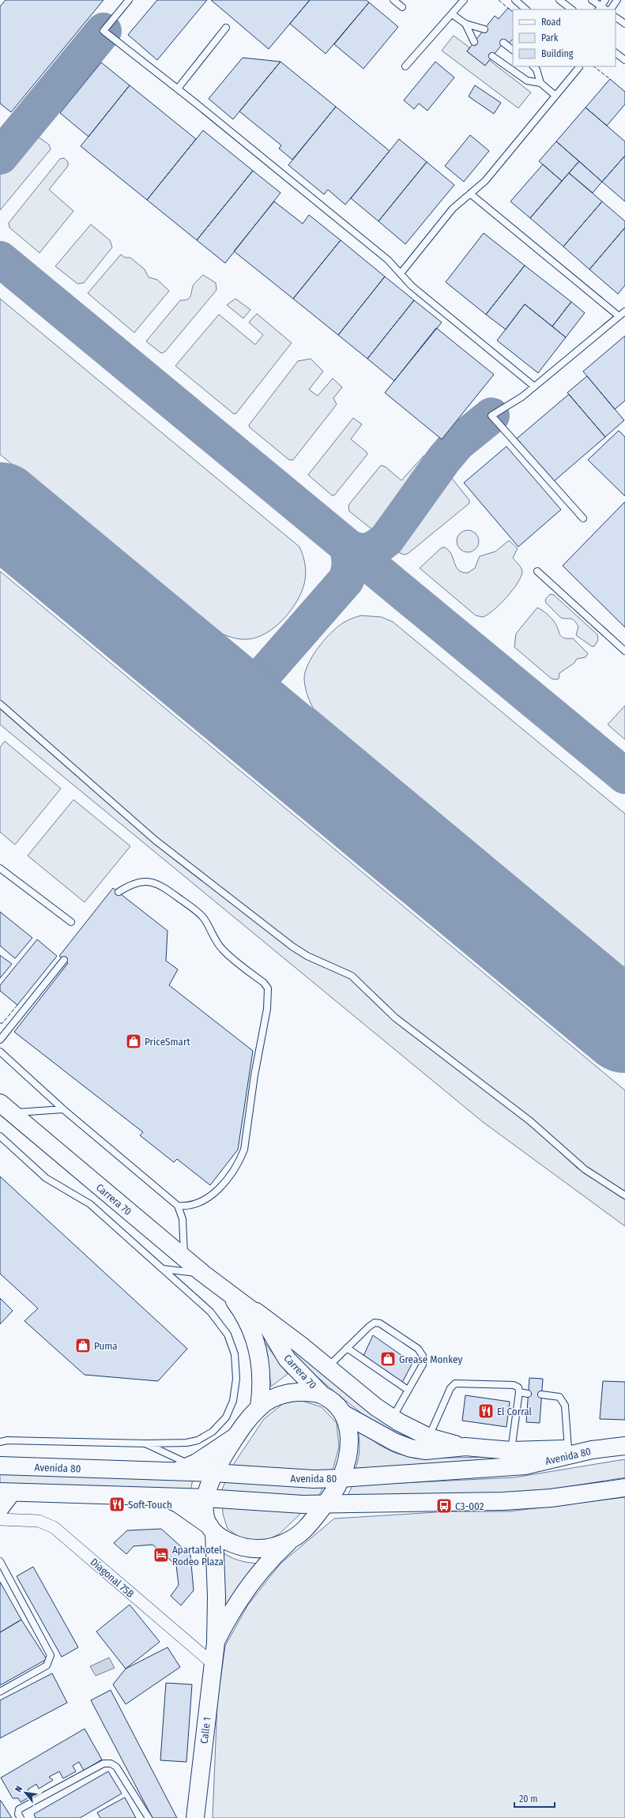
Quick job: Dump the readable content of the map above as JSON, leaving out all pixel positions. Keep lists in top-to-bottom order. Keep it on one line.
{"streets":{"main road":["Carrera 70","Avenida 80","Calle 1"],"street":["Diagonal 75B"]},"crossings":[["Avenida 80","Calle 1"],["Diagonal 75B","Calle 1"]],"places":{"shop":["PriceSmart","Puma","Grease Monkey"],"restaurant":["El Corral","Soft Touch"],"bus stop":["C3-002"],"hotel":["Apartahotel Rodeo Plaza"]},"legend":["Road","Park","Building"],"scale_bar":"20 m","north":"top left"}
